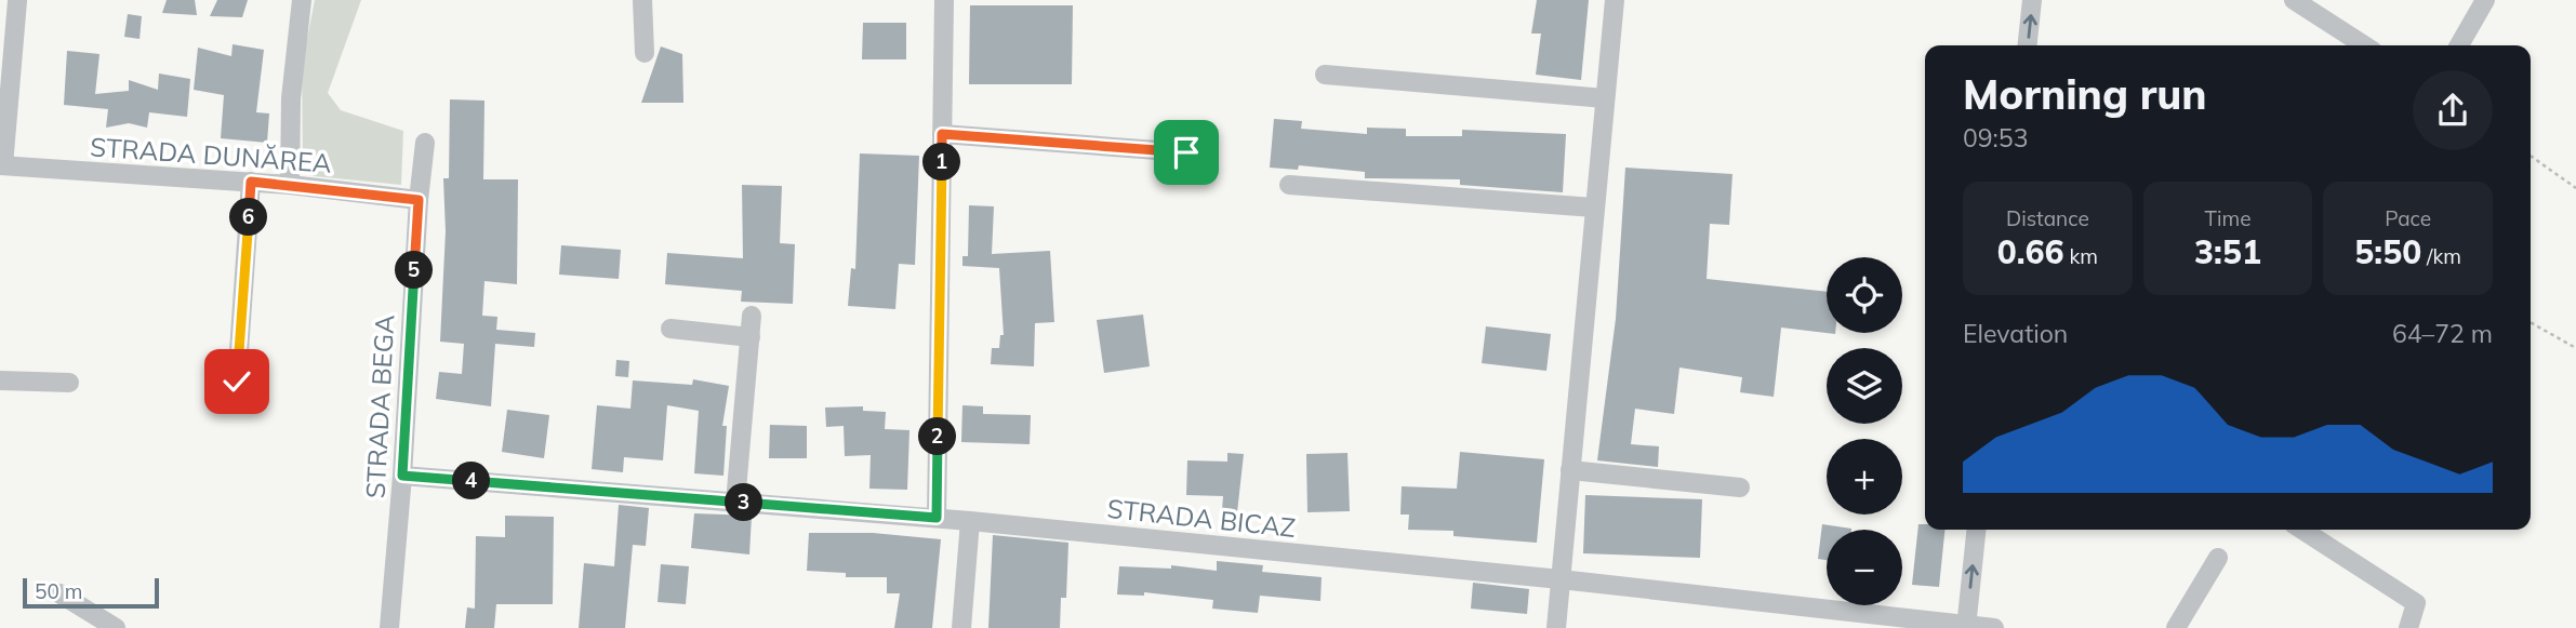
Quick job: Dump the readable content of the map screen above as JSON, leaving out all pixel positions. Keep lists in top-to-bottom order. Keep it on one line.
{"streets":{"street":["STRADA DUNĂREA","STRADA BEGA","STRADA BICAZ"]},"crossings":[["STRADA DUNĂREA","STRADA BEGA"],["STRADA BEGA","STRADA BICAZ"]],"scale_bar":"50 m","page":{"heading":["Morning run","09:53"],"pins":["1","6","5","2","4","3"],"stats":[["Distance","0.66 km"],["Time","3:51"],["Pace","5:50 /km"]],"map_buttons":["+","−"],"chart":["Elevation","64–72 m"],"scale":"50 m"}}
